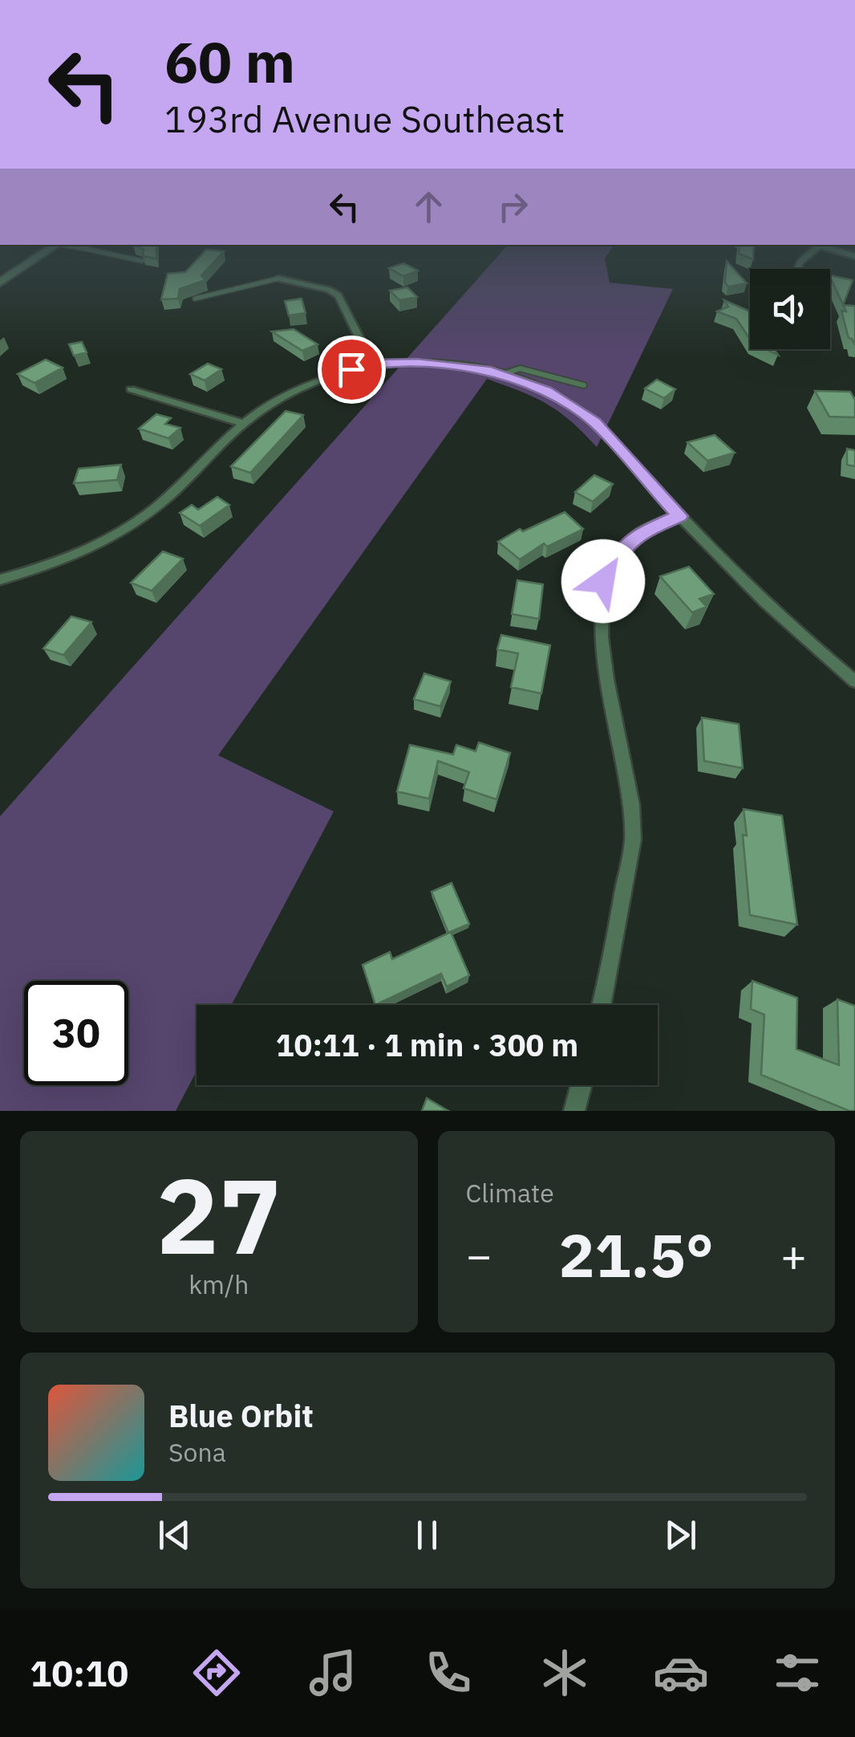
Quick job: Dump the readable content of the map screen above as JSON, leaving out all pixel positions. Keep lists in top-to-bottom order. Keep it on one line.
{"page":{"turn":["60 m","193rd Avenue Southeast"],"limit":"30","trip":"10:11 · 1 min · 300 m","tile":[["27","km/h"],"Climate"],"heat":["−","21.5°","+"],"song":["Blue Orbit","Sona"],"tabs":"10:10"}}
